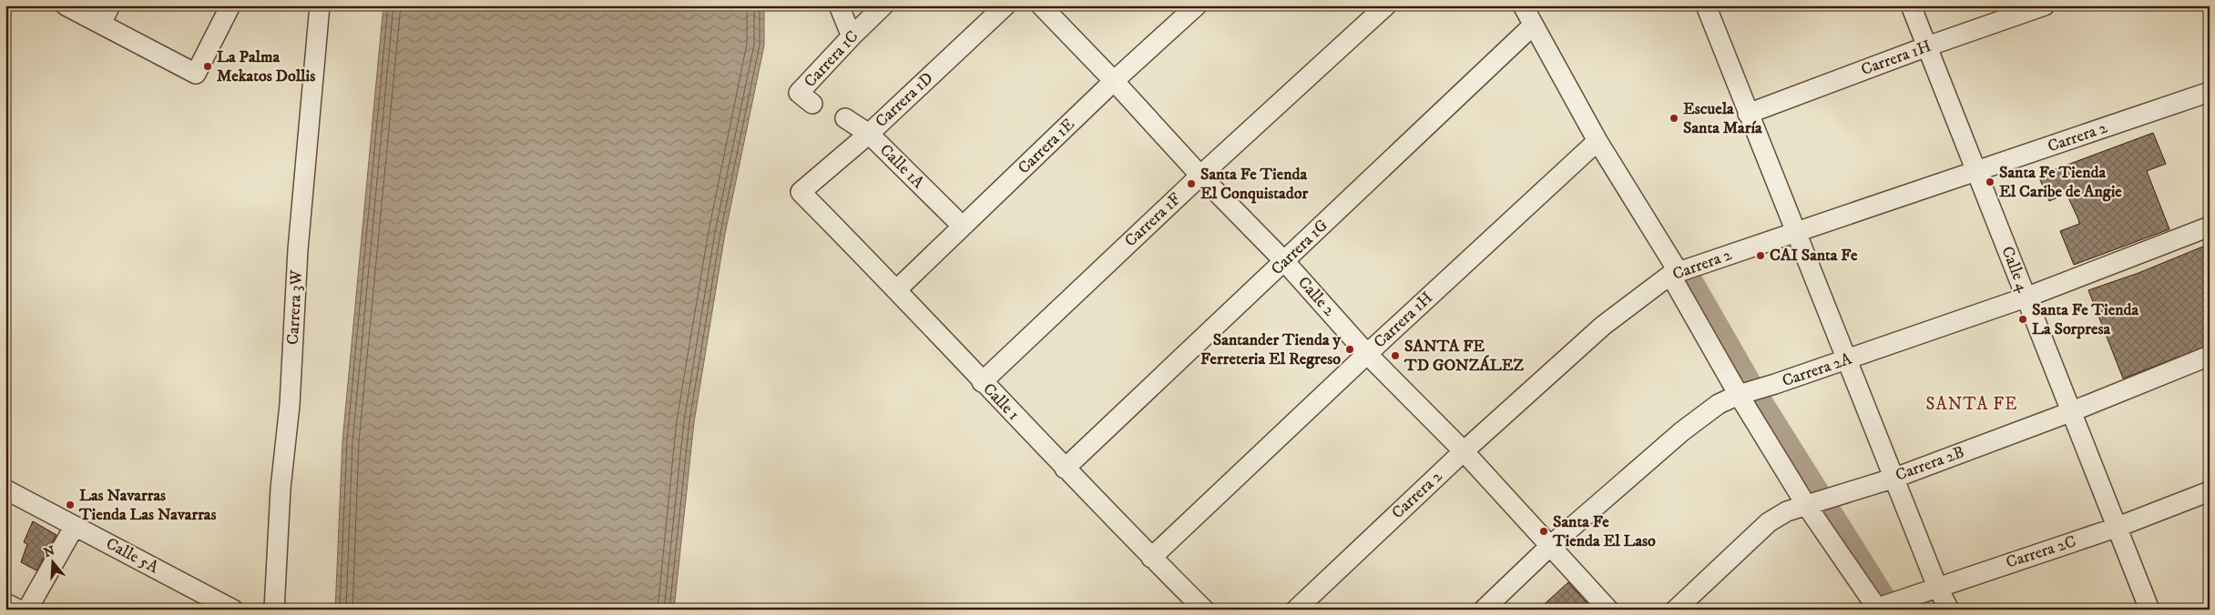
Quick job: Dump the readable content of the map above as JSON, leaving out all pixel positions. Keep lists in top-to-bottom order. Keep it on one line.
{"streets":{"street":["Carrera 1H","Carrera 1C","Carrera 1D","Carrera 2","Carrera 1E","Calle 1A","Carrera 1F","Carrera 1G","Calle 4","Calle 2","Carrera 3W","Carrera 2A","Calle 1","Carrera 2B","Carrera 2C","Calle 5A"]},"crossings":[["Carrera 1H","Calle 4"],["Carrera 1H","Calle 2"],["Carrera 1H","Calle 1"],["Carrera 1D","Calle 1A"],["Carrera 1D","Calle 1"],["Carrera 2","Calle 4"],["Carrera 2","Calle 2"],["Carrera 1E","Calle 2"],["Carrera 1E","Calle 1"],["Carrera 1F","Calle 2"],["Carrera 1F","Calle 1"],["Carrera 1G","Calle 2"],["Carrera 1G","Calle 1"],["Calle 4","Carrera 2A"],["Calle 4","Carrera 2B"],["Calle 4","Carrera 2C"],["Calle 2","Carrera 2A"]],"districts":["SANTA FE"],"places":["La Palma Mekatos Dollis","Escuela Santa María","Santa Fe Tienda El Caribe de Angie","Santa Fe Tienda El Conquistador","CAI Santa Fe","Santa Fe Tienda La Sorpresa","Santander Tienda y Ferreteria El Regreso","SANTA FE TD GONZÁLEZ","Las Navarras Tienda Las Navarras","Santa Fe Tienda El Laso"],"north":"top"}
